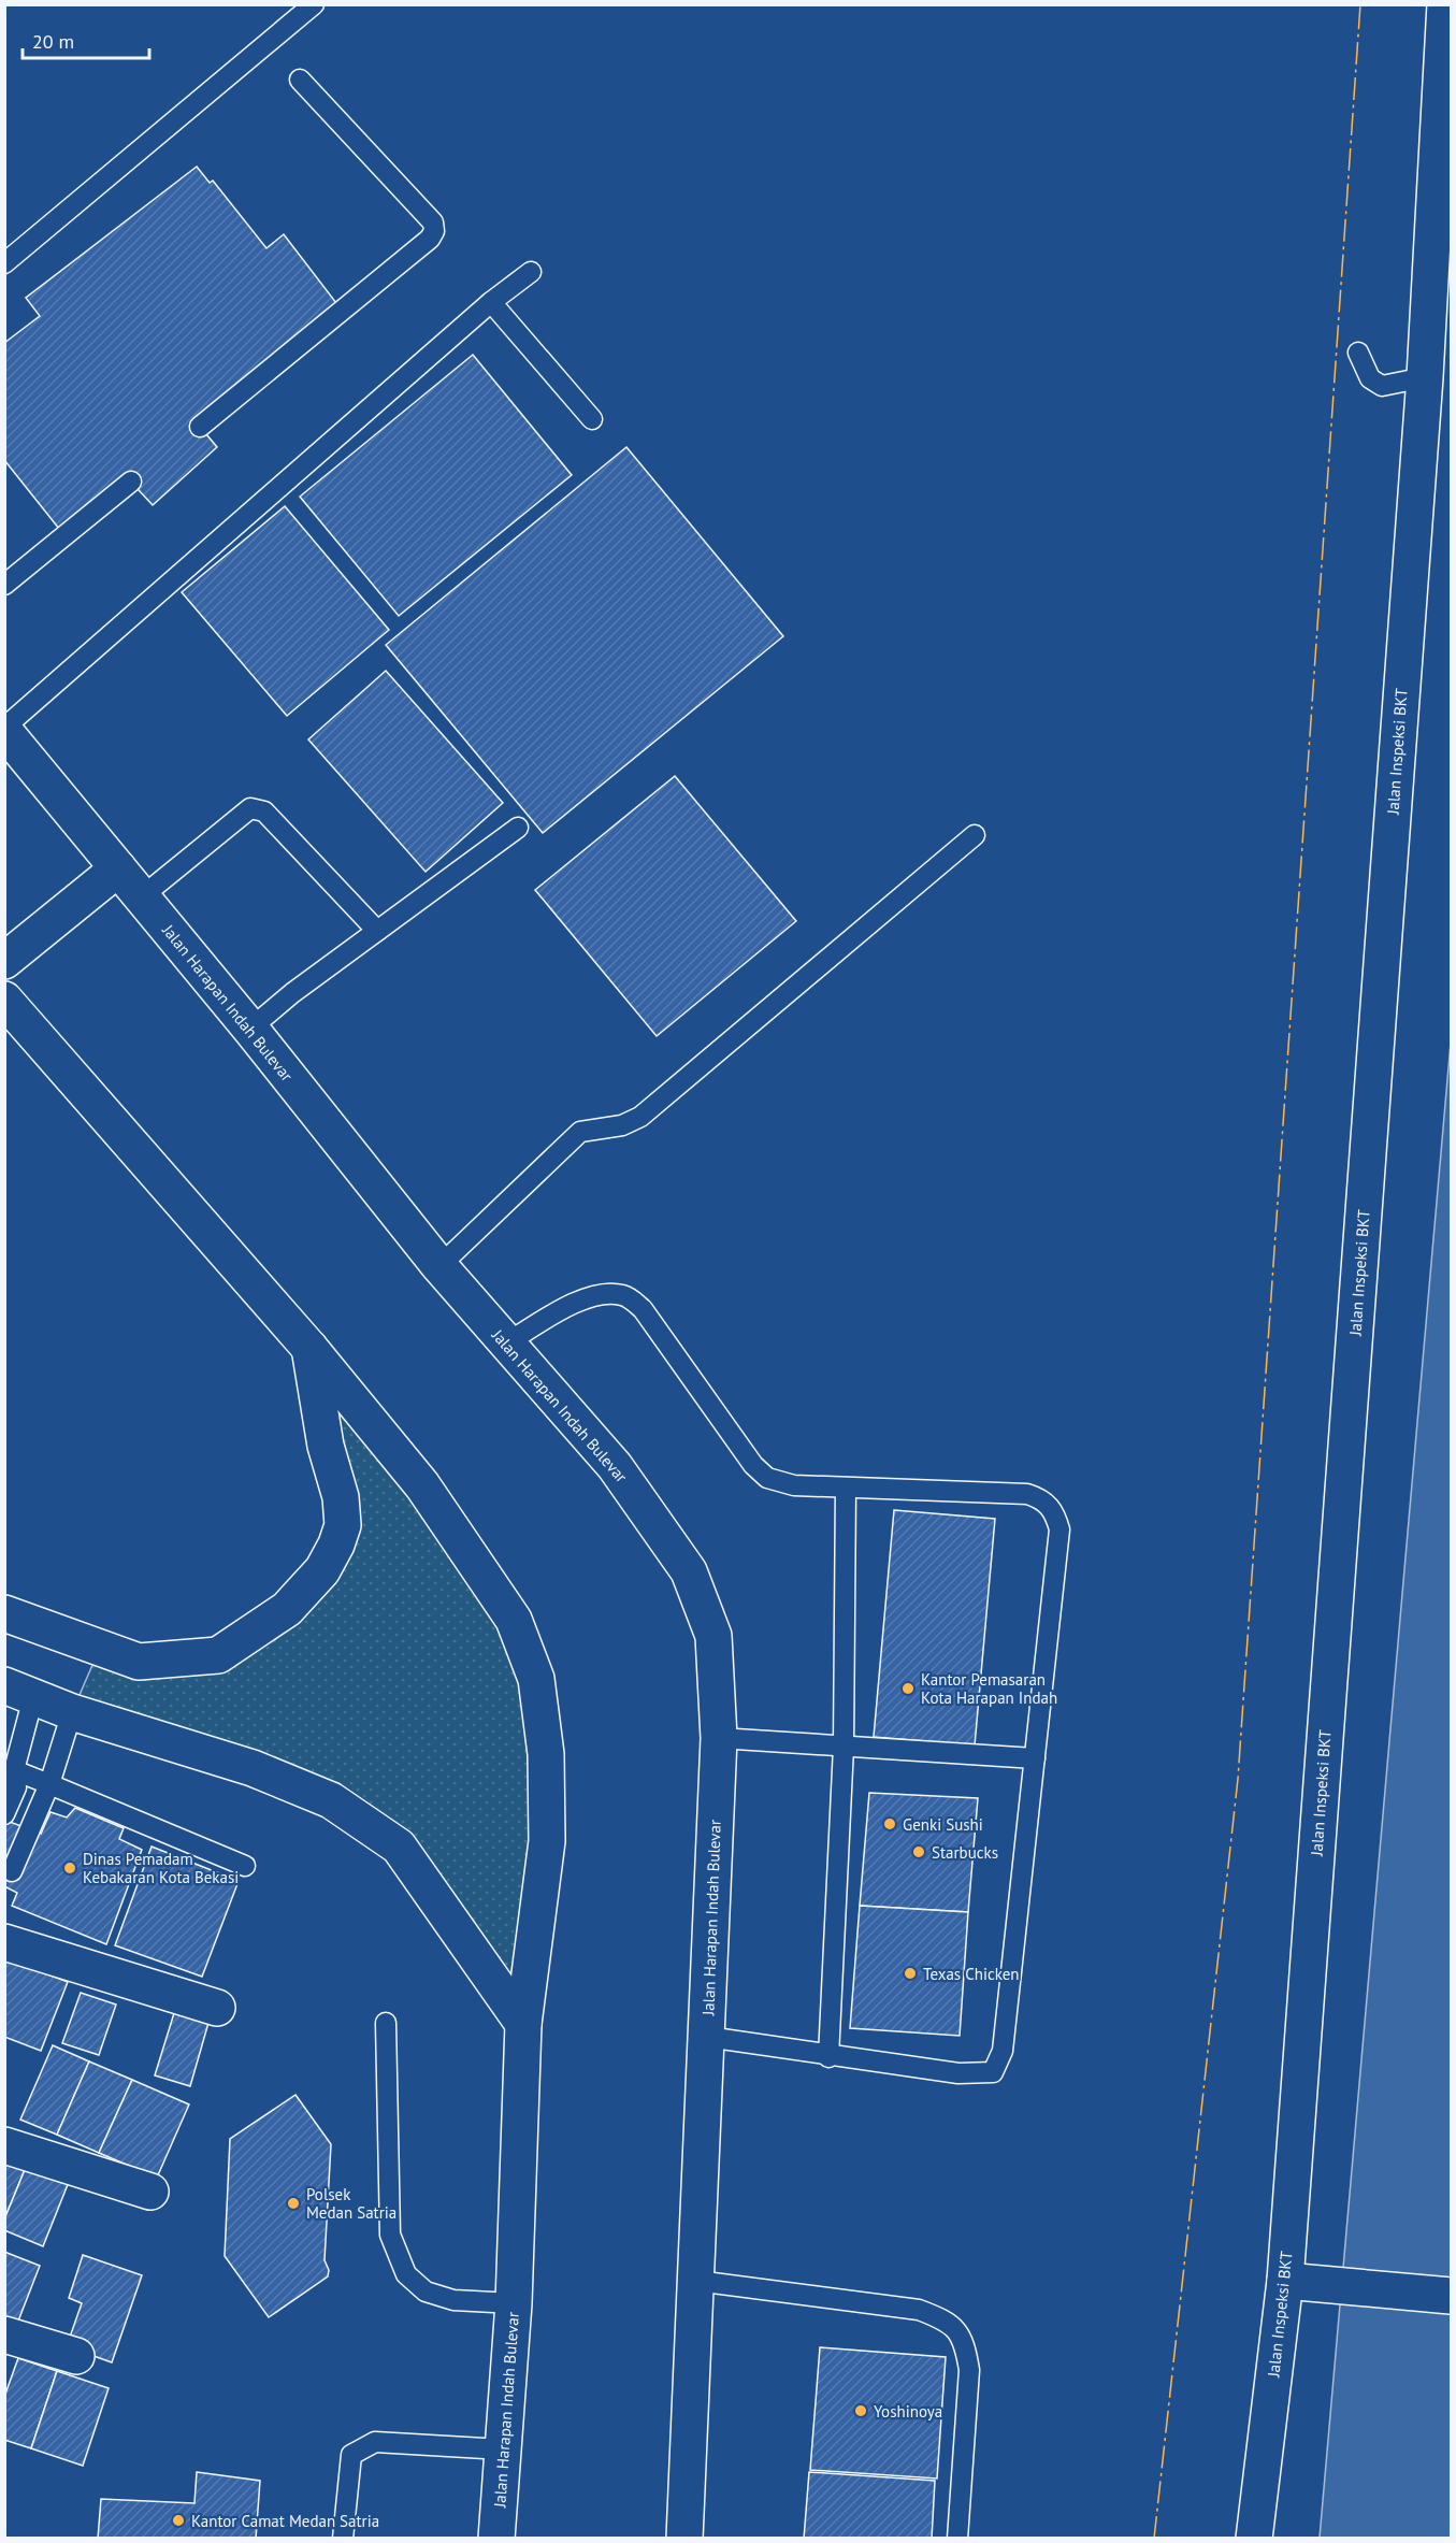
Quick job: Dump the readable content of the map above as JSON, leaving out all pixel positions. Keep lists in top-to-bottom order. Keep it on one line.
{"streets":{"street":["Jalan Inspeksi BKT","Jalan Harapan Indah Bulevar"]},"places":["Kantor Pemasaran Kota Harapan Indah","Genki Sushi","Starbucks","Dinas Pemadam Kebakaran Kota Bekasi","Texas Chicken","Polsek Medan Satria","Yoshinoya","Kantor Camat Medan Satria"],"scale_bar":"20 m"}
